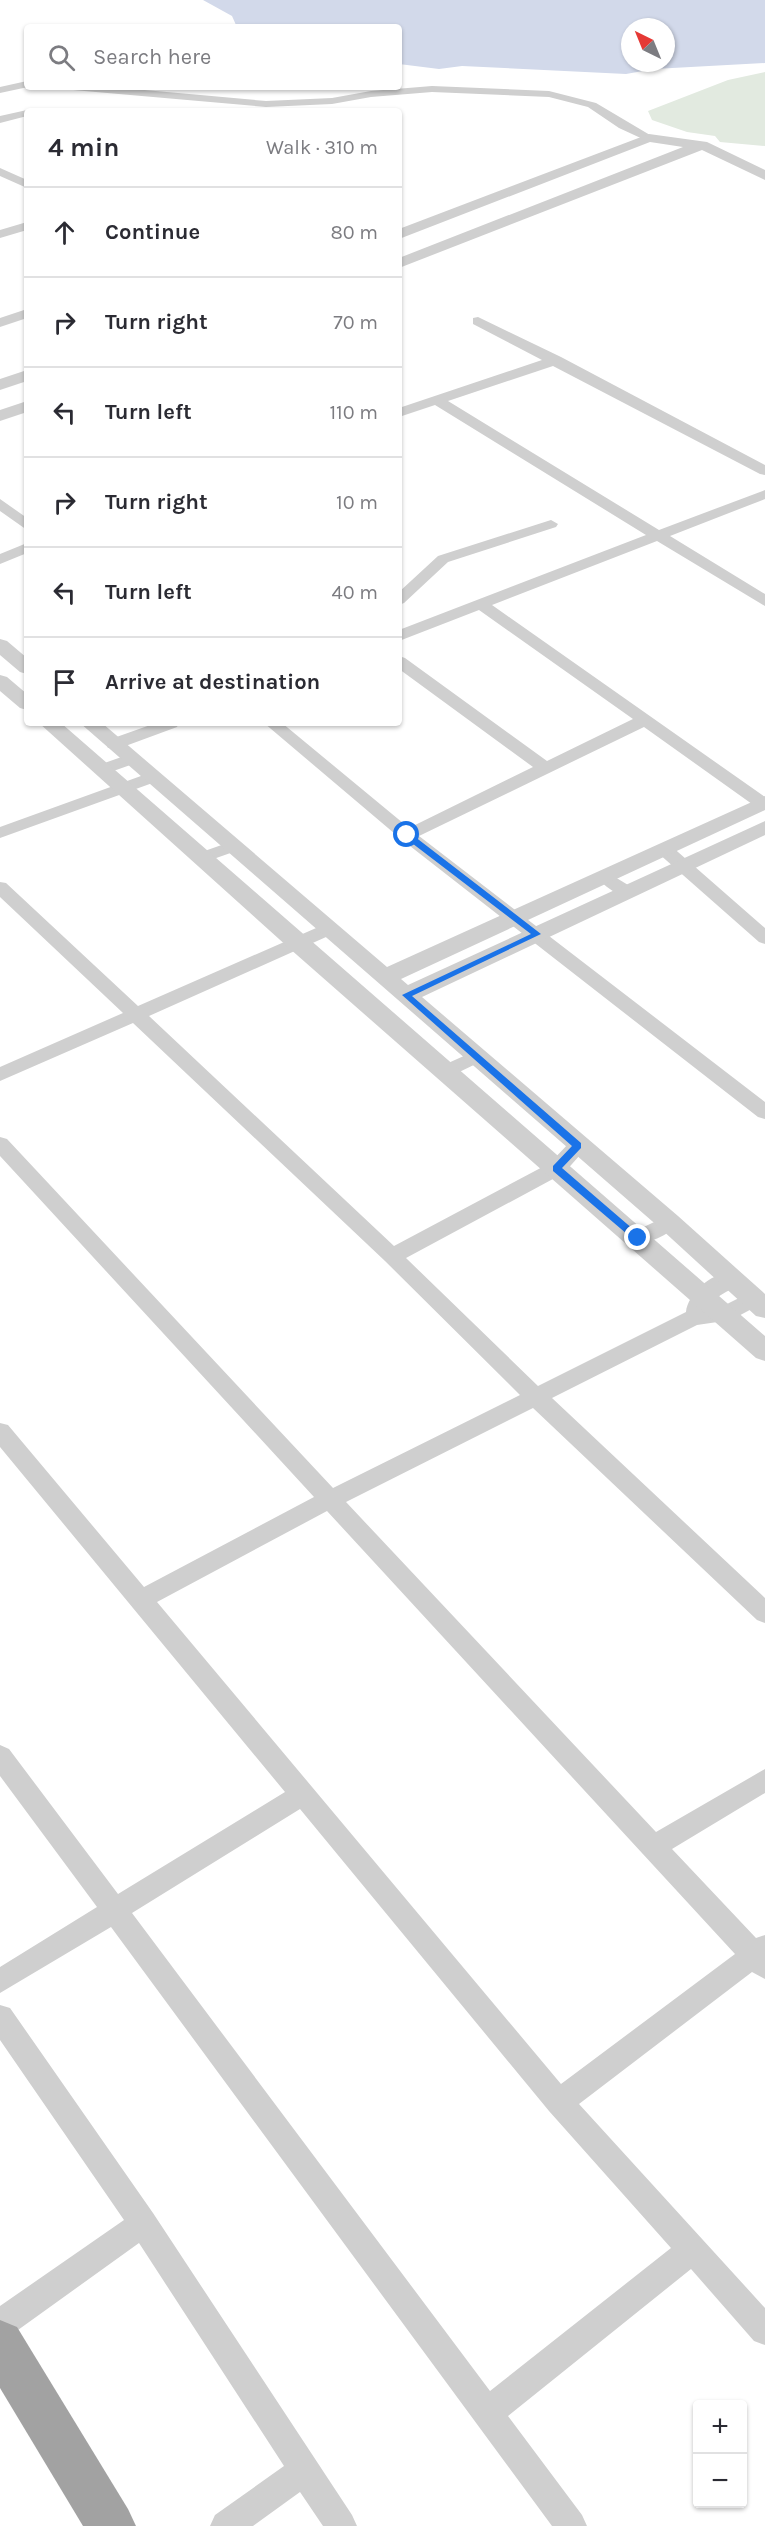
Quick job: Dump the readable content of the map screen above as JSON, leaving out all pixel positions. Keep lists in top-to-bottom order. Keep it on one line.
{"north":"top left","page":{"search":"Search here","heading":["4 min","Walk · 310 m"],"list":[["Continue","80 m"],["Turn right","70 m"],["Turn left","110 m"],["Turn right","10 m"],["Turn left","40 m"],"Arrive at destination"],"map_buttons":["+","−"]}}
